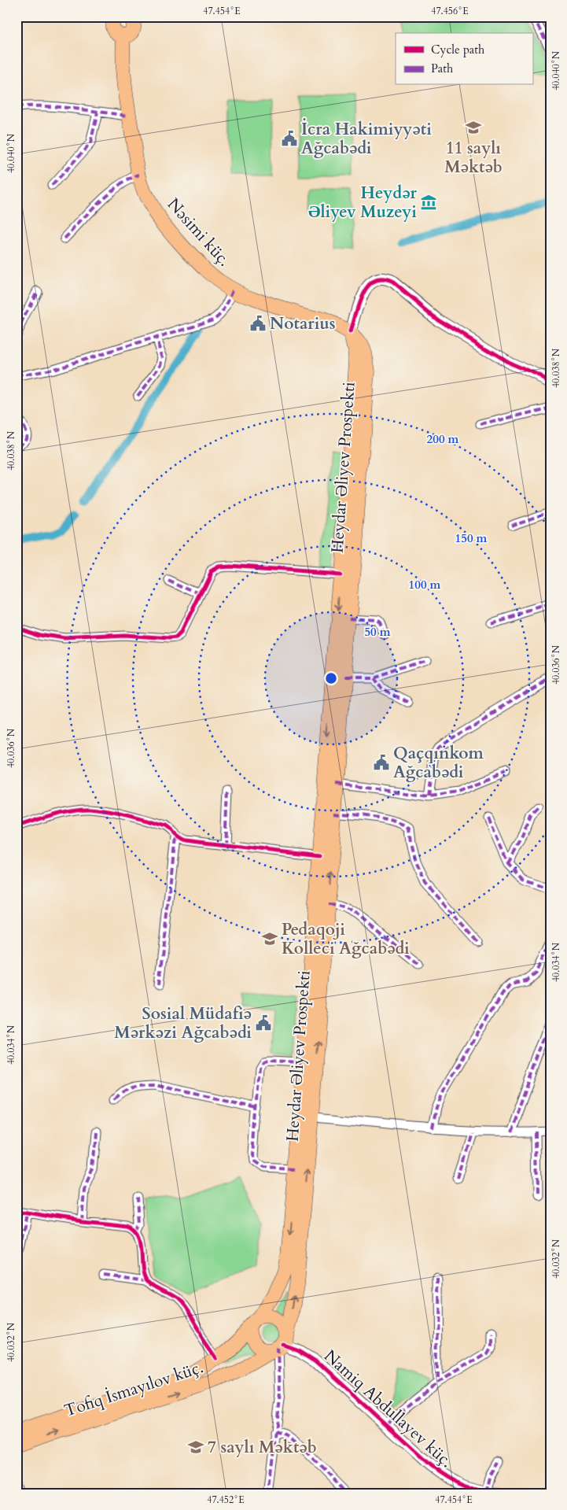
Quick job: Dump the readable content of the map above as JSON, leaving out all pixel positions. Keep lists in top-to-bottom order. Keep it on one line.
{"streets":{"main road":["Nəsimi küç.","Heydar Əliyev Prospekti","Tofiq İsmayılov küç."],"street":["Namiq Abdullayev küç."]},"crossings":[["Nəsimi küç.","Heydar Əliyev Prospekti"],["Heydar Əliyev Prospekti","Tofiq İsmayılov küç."],["Heydar Əliyev Prospekti","Namiq Abdullayev küç."],["Tofiq İsmayılov küç.","Namiq Abdullayev küç."]],"places":{"school or university":["11 saylı Məktəb","Pedaqoji Kolleci Ağcabədi","7 saylı Məktəb"],"public building":["İcra Hakimiyyəti Ağcabədi","Notarius","Qaçqınkom Ağcabədi","Sosial Müdafiə Mərkəzi Ağcabədi"],"museum":["Heydər Əliyev Muzeyi"]},"legend":["Cycle path","Path"],"coordinates":["47.454°E","47.456°E","40.040°N","40.038°N","40.036°N","40.034°N","40.032°N","47.452°E"],"rings":["200 m","150 m","100 m","50 m"]}
